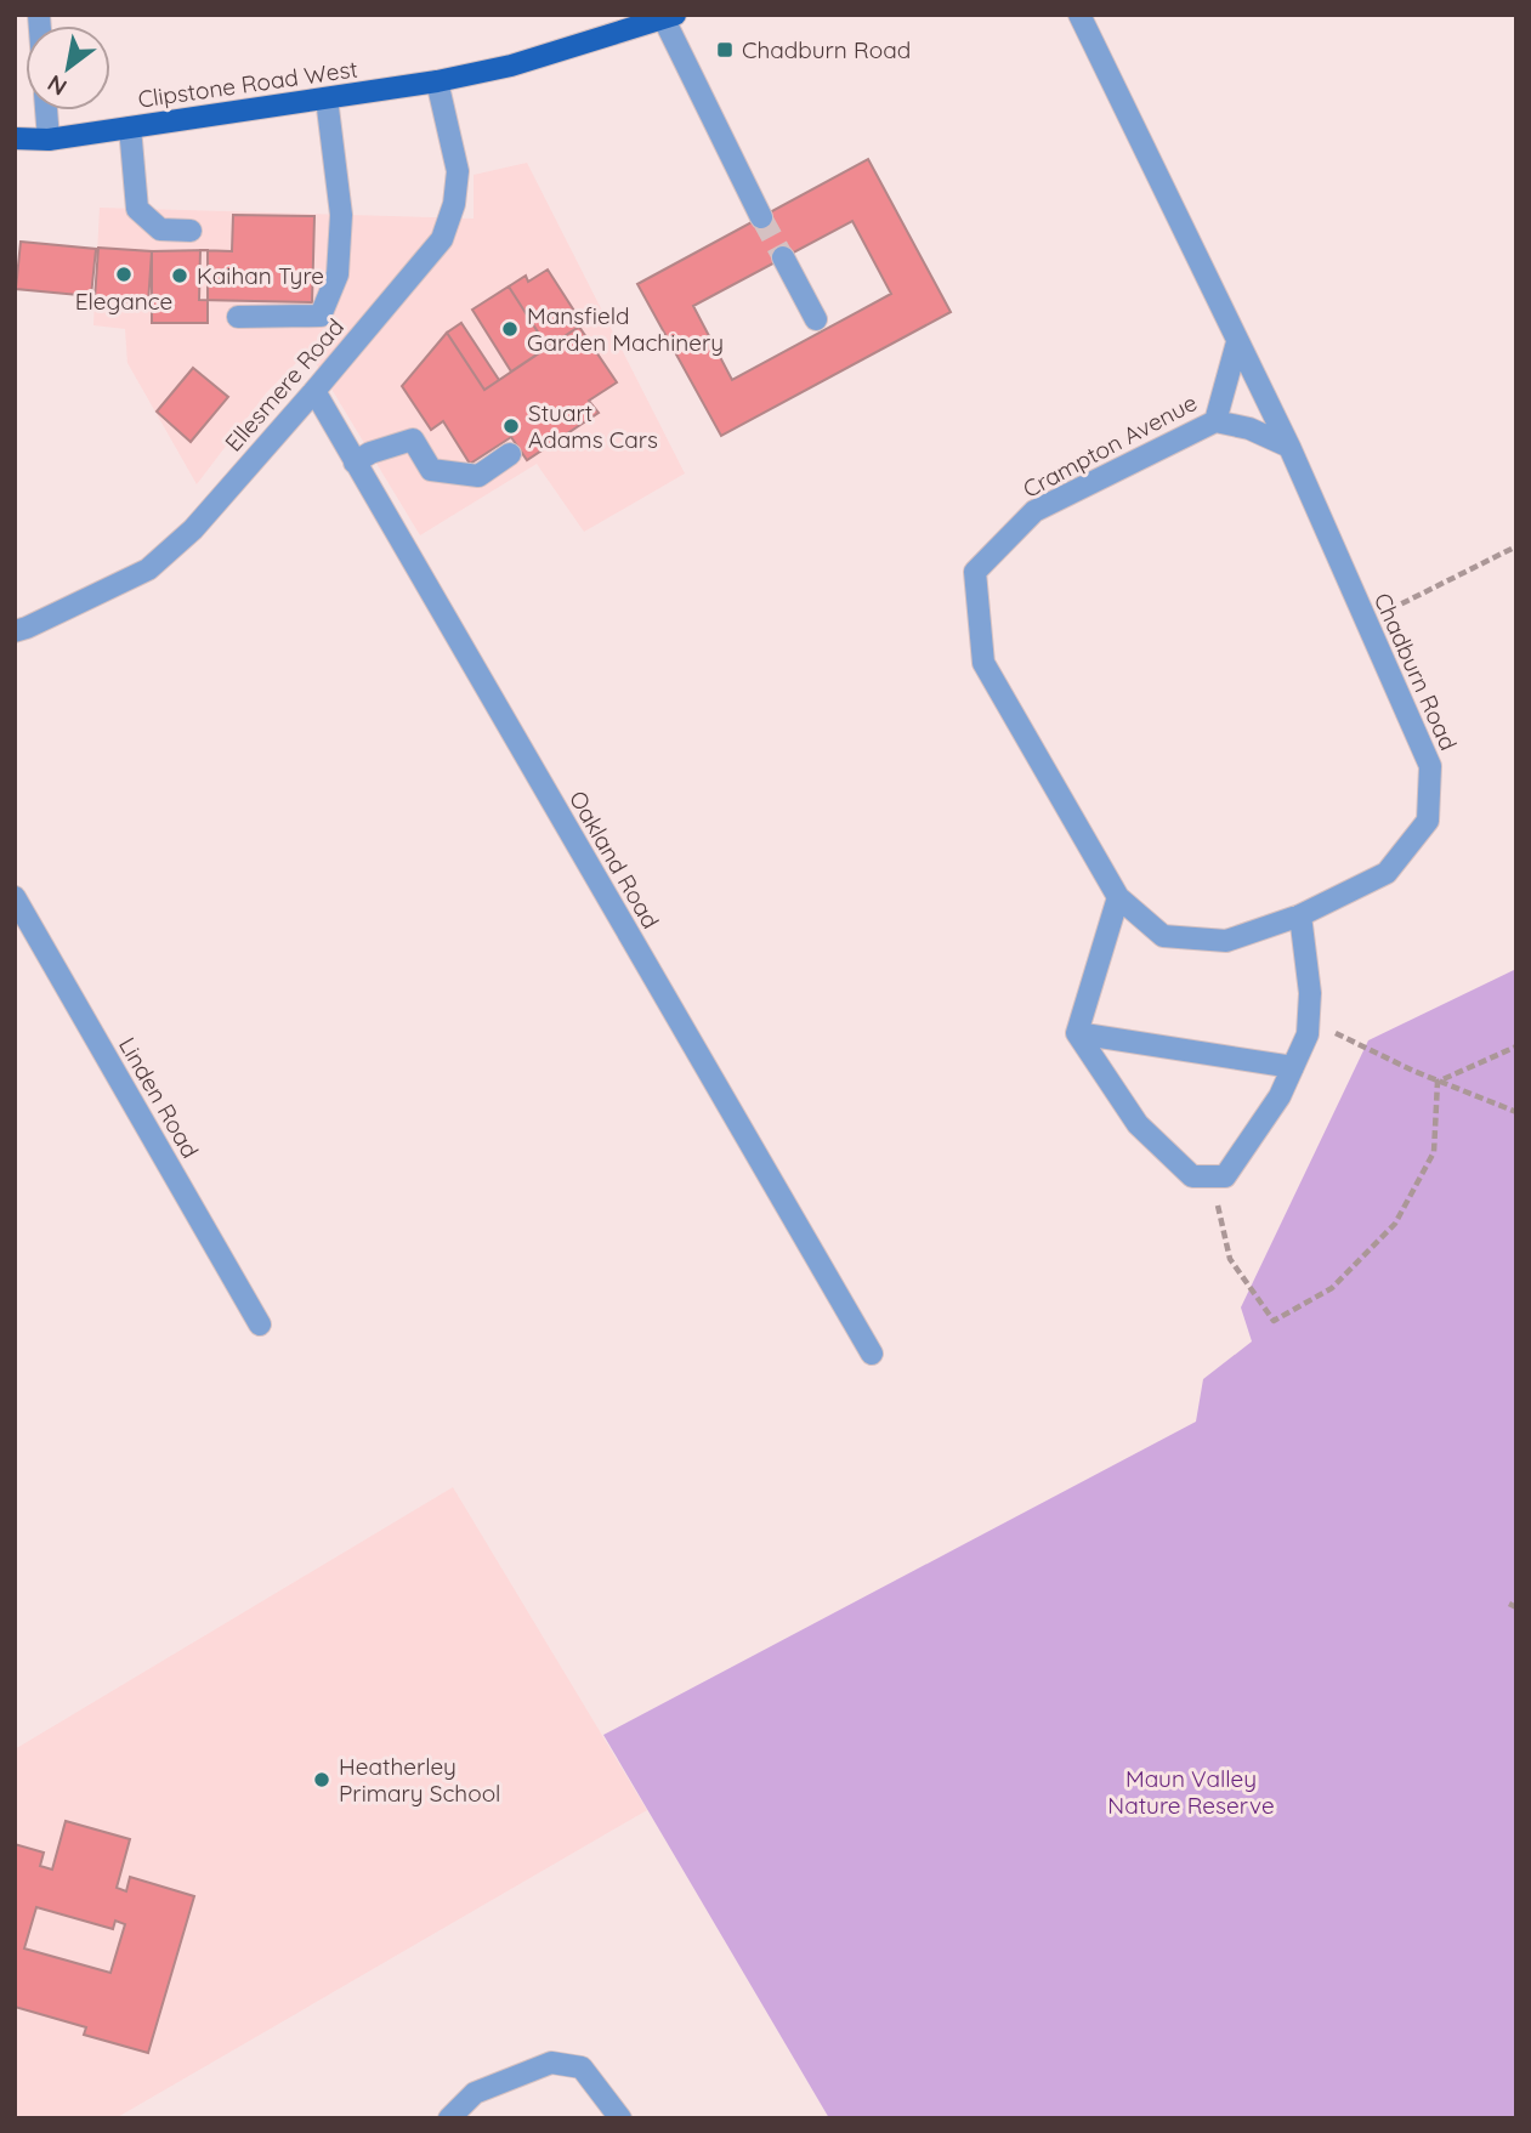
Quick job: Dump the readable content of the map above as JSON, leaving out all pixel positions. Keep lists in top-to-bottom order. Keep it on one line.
{"streets":{"main road":["Clipstone Road West"],"street":["Ellesmere Road","Crampton Avenue","Chadburn Road","Oakland Road","Linden Road"]},"crossings":[["Clipstone Road West","Ellesmere Road"],["Ellesmere Road","Oakland Road"],["Crampton Avenue","Chadburn Road"]],"parks":["Maun Valley Nature Reserve"],"places":{"transit":["Chadburn Road"],"other":["Elegance","Kaihan Tyre","Mansfield Garden Machinery","Stuart Adams Cars","Heatherley Primary School"]},"north":"bottom left"}
